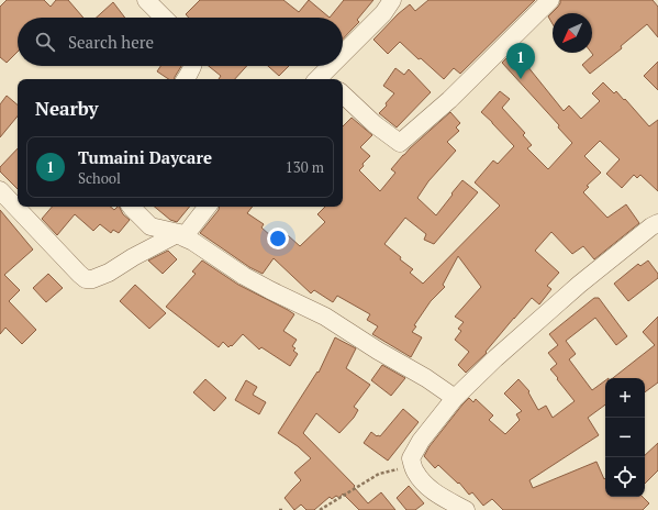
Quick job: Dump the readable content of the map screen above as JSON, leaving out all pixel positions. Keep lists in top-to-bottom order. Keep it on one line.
{"north":"bottom left","page":{"search":"Search here","pins":"1","heading":"Nearby","list":[{"mark":"1","name":"Tumaini Daycare","note":"School","value":"130 m"}],"map_buttons":["+","−"]}}
